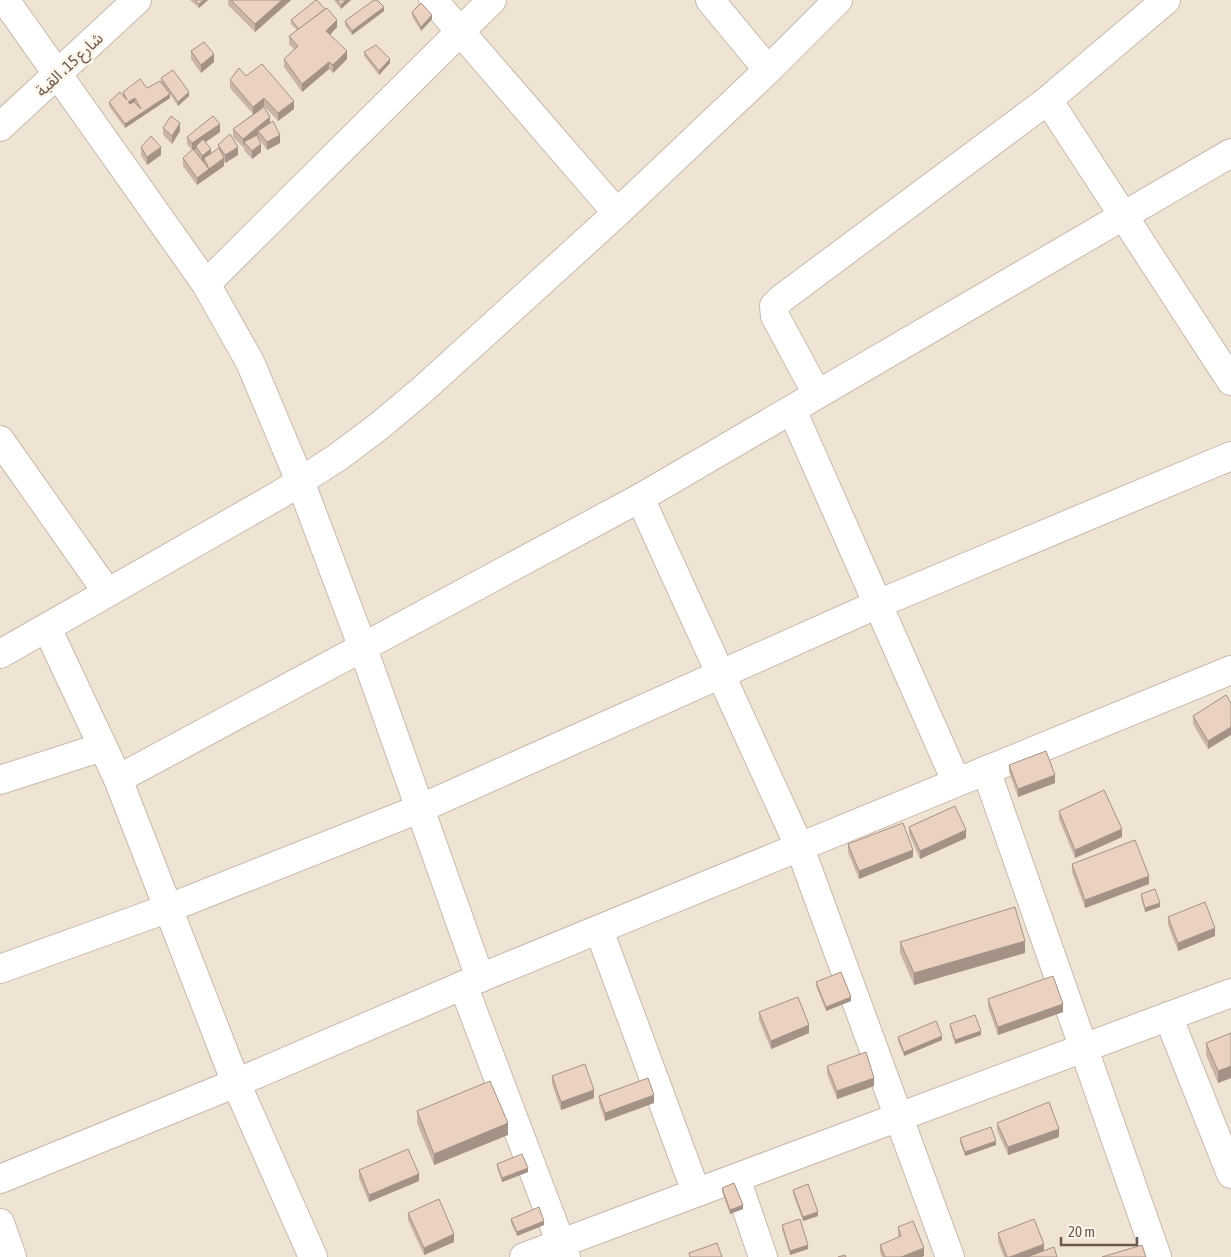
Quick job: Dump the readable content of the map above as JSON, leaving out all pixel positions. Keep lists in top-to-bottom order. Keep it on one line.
{"streets":{"street":["شارع 15، القبة"]},"scale_bar":"20 m"}
